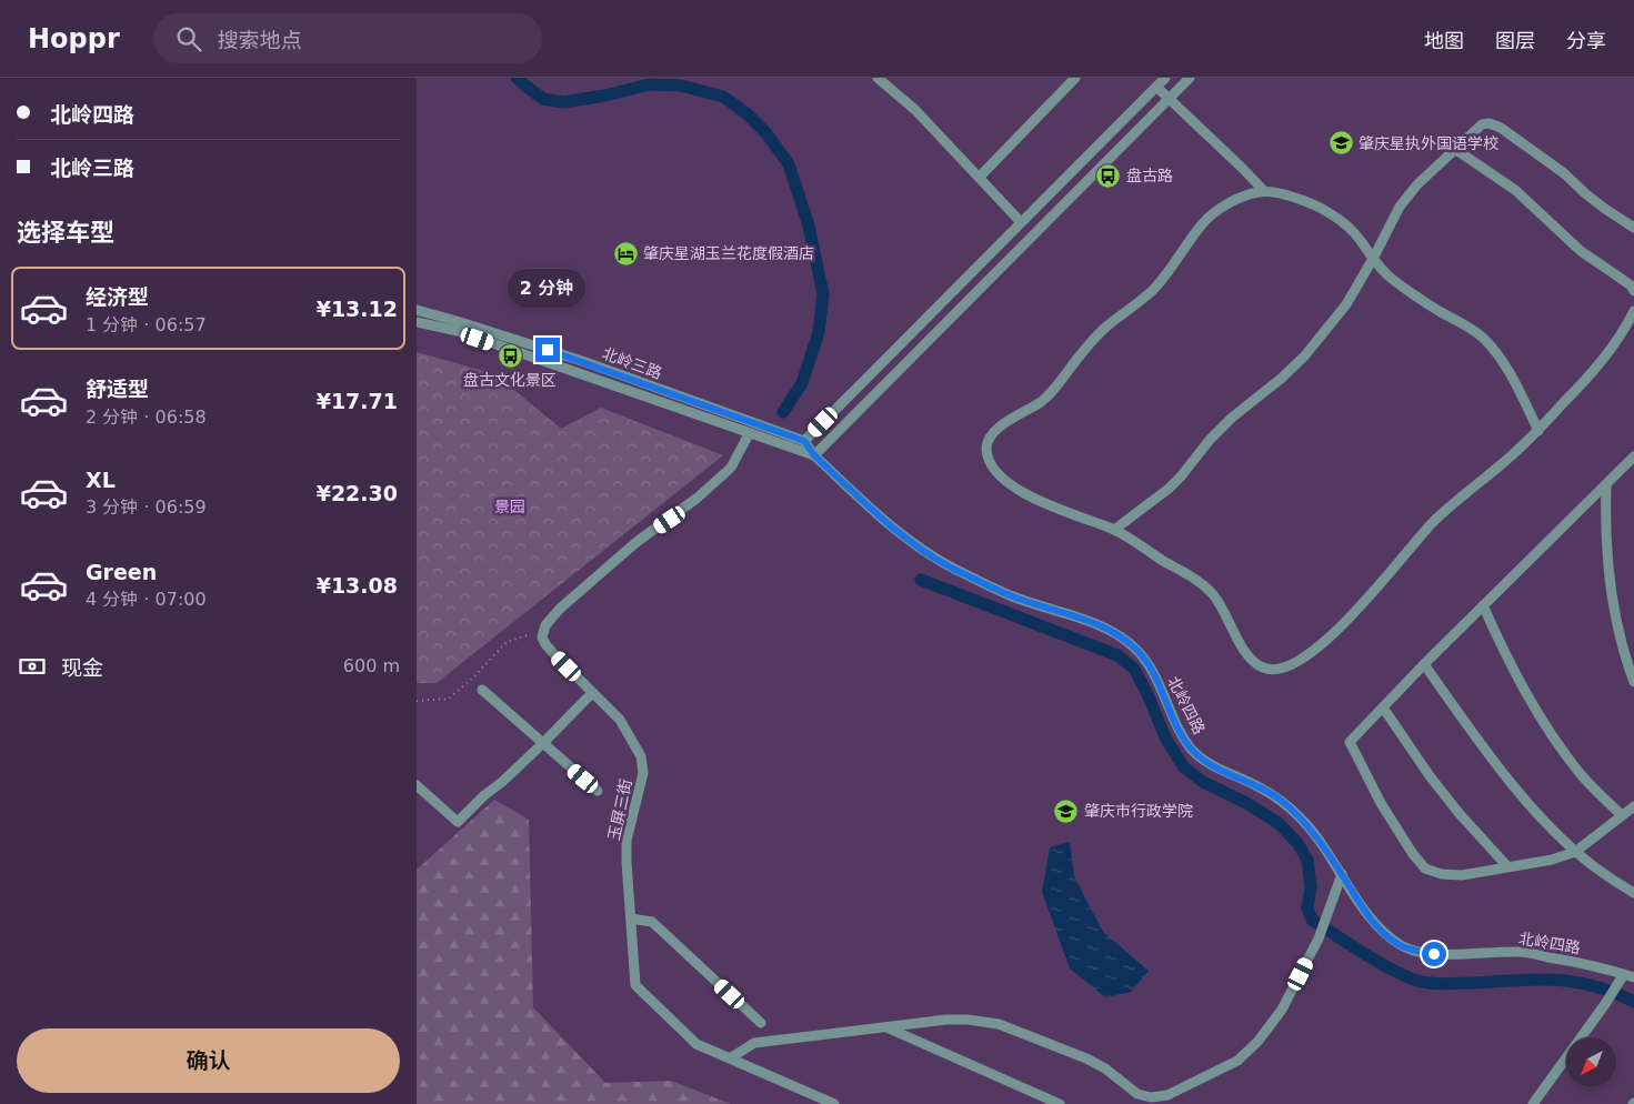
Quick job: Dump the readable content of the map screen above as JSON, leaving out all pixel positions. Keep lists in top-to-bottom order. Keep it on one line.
{"streets":{"street":["北岭三路","北岭四路","玉屏三街"]},"crossings":[["北岭三路","北岭四路"],["北岭三路","玉屏三街"]],"parks":["景园"],"places":{"school or university":["肇庆星执外国语学校","肇庆市行政学院"],"bus stop":["盘古路","盘古文化景区"],"hotel":["肇庆星湖玉兰花度假酒店"]},"north":"bottom left","page":{"header":"Hoppr","search":"搜索地点","nav":["地图","图层","分享"],"banner":["北岭四路","北岭三路"],"heading":"选择车型","list":[{"name":"经济型","note":"1 分钟 · 06:57","value":"¥13.12"},{"name":"舒适型","note":"2 分钟 · 06:58","value":"¥17.71"},{"name":"XL","note":"3 分钟 · 06:59","value":"¥22.30"},{"name":"Green","note":"4 分钟 · 07:00","value":"¥13.08"}],"bubble":"2 分钟","pay":["现金","600 m"],"buttons":"确认"}}
